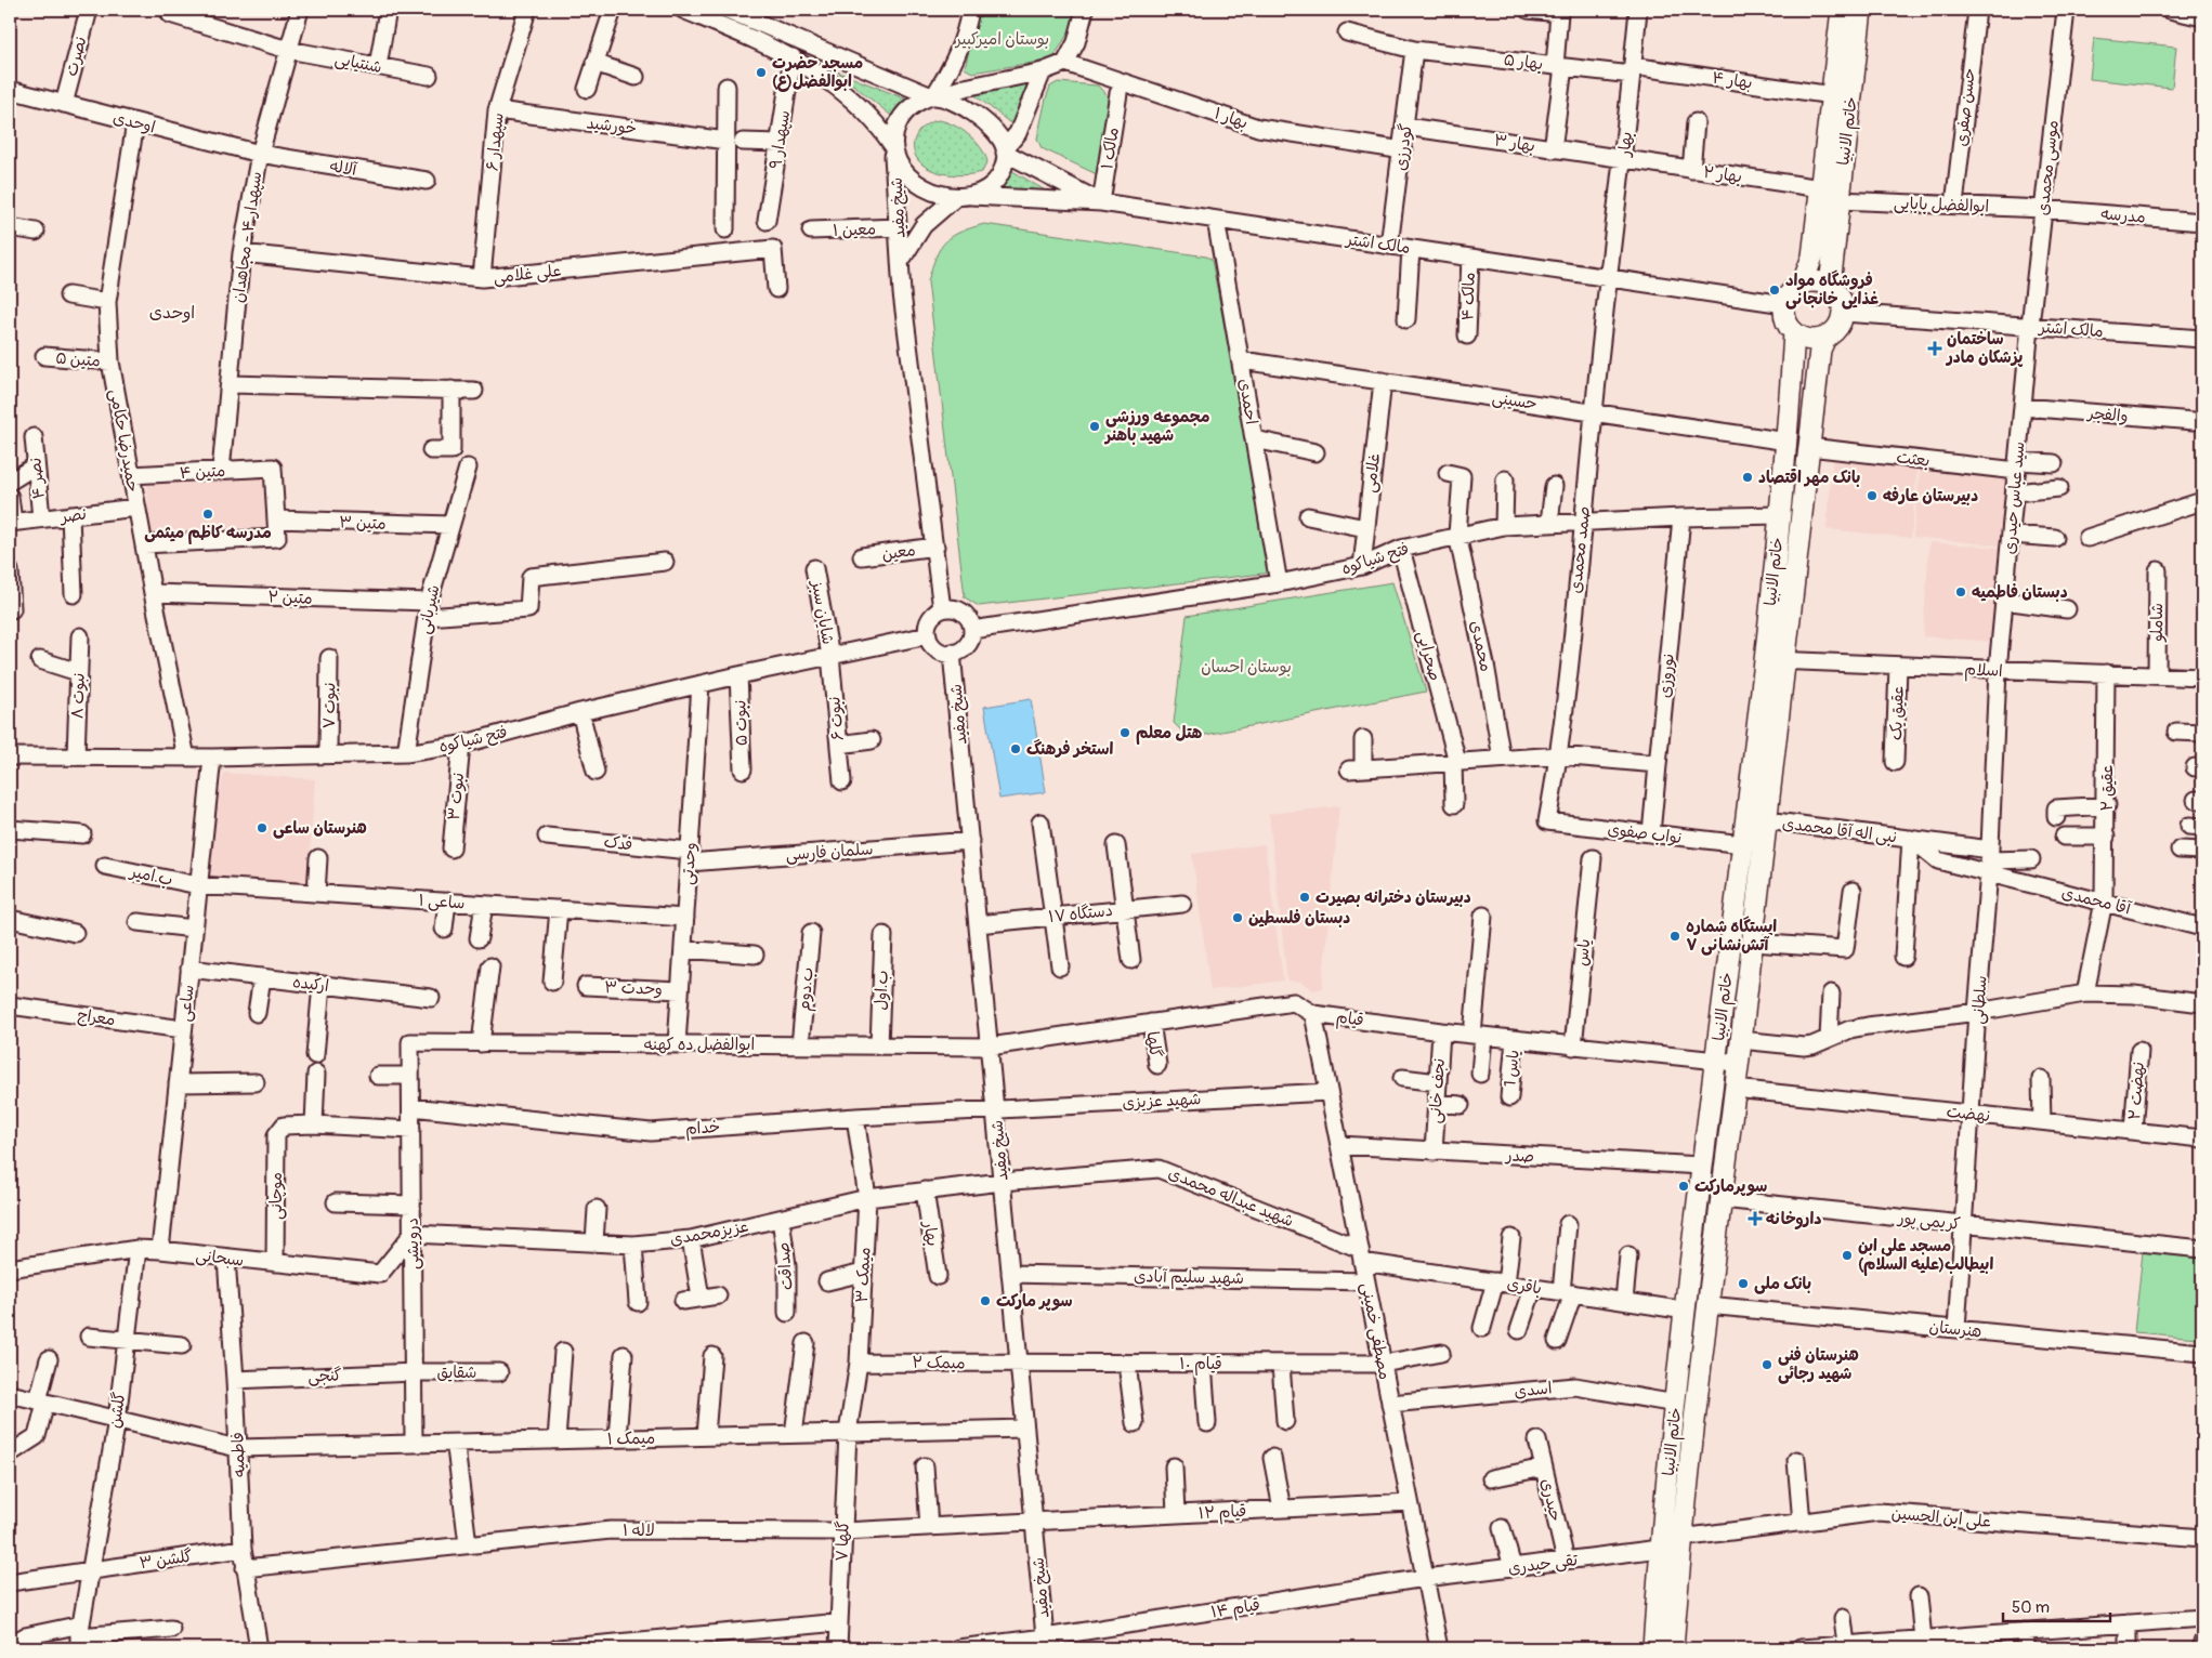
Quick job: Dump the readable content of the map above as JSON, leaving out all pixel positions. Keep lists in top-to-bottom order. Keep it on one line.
{"streets":{"main road":["خاتم الانبیا"],"street":["نصرت","بهار ۵","شنتیایی","بهار ۴","حسن صفری","بهار ۱","اوحدی","خورشید","سپهدار ۹","سپهدار ۶","بهار ۳","بهار","گودرزی","مالک ۱","آلاله","موسی محمدی","بهار ۲","ابوالفضل بابایی","شیخ مفید","مدرسه","معین ۱","سپهدار ۴ - مجاهدان","مالک اشتر","علی غلامی","مالک ۴","متین ۵","حسینی","احمدی","والفجر","حمیدرضا حکامی","بعثت","متین ۴","غلامی","نصر ۴","سید عباس حیدری","نصر","متین ۳","صمد محمدی","معین","فتح شیاکوه","متین ۲","شیربانی","شایان سبز","شاملو","محمدی","صحرایی","اسلام","نوروزی","نبوت ۸","نبوت ۷","عقیق یک","نبوت ۶","نبوت ۵","عقیق ۲","نبوت ۳","نبی اله آقا محمدی","نواب صفوی","فدک","سلمان فارسی","وحدتی","ب.امیر","آقا محمدی","ساعی ۱","۱۷ دستگاه","یاس","ارکیده","وحدت ۳","ب.دوم","ب.اول","سلطانی","ساعی","معراج","قیام","ابوالفضل ده کهنه","گلها","یاس 1","نجف خانی","نهضت ۲","شهید عزیزی","نهضت","خدام","صدر","موچانی","شهید عبداله محمدی","کریمی پور","عزیزمحمدی","درویشی","سبحانی","صداقت","میمک ۳","شهید سلیم آبادی","باقری","هنرستان","مصطفی خمینی","میمک ۲","قیام ۱۰","شقایق","گنجی","اسدی","گلشن","میمک ۱","فاطمیه","حیدری","قیام ۱۲","علی ابن الحسین","لاله ۱","گلها ۷","گلشن ۳","تقی حیدری","قیام ۱۴"]},"crossings":[["نصرت","اوحدی"],["بهار ۵","بهار ۴"],["بهار ۵","بهار"],["بهار ۵","گودرزی"],["شنتیایی","سپهدار ۴ - مجاهدان"],["بهار ۴","خاتم الانبیا"],["بهار ۴","بهار"],["حسن صفری","ابوالفضل بابایی"],["بهار ۱","گودرزی"],["اوحدی","آلاله"],["اوحدی","سپهدار ۴ - مجاهدان"],["اوحدی","حمیدرضا حکامی"],["خورشید","سپهدار ۹"],["خورشید","سپهدار ۶"],["خاتم الانبیا","بهار ۲"],["خاتم الانبیا","ابوالفضل بابایی"],["خاتم الانبیا","مالک اشتر"],["خاتم الانبیا","حسینی"],["خاتم الانبیا","بعثت"],["خاتم الانبیا","فتح شیاکوه"],["خاتم الانبیا","اسلام"],["خاتم الانبیا","نبی اله آقا محمدی"],["خاتم الانبیا","نواب صفوی"],["خاتم الانبیا","قیام"],["خاتم الانبیا","نهضت"],["خاتم الانبیا","صدر"],["خاتم الانبیا","کریمی پور"],["خاتم الانبیا","باقری"],["خاتم الانبیا","هنرستان"],["خاتم الانبیا","اسدی"],["خاتم الانبیا","علی ابن الحسین"],["خاتم الانبیا","تقی حیدری"],["سپهدار ۶","علی غلامی"],["بهار ۳","بهار"],["بهار ۳","گودرزی"],["بهار ۳","بهار ۲"],["بهار","بهار ۲"],["بهار","مالک اشتر"],["بهار","صمد محمدی"],["بهار","عزیزمحمدی"],["گودرزی","مالک اشتر"],["مالک ۱","مالک اشتر"],["آلاله","سپهدار ۴ - مجاهدان"],["موسی محمدی","ابوالفضل بابایی"],["موسی محمدی","مدرسه"],["موسی محمدی","مالک اشتر"],["موسی محمدی","سید عباس حیدری"],["ابوالفضل بابایی","مدرسه"],["شیخ مفید","معین ۱"],["شیخ مفید","مالک اشتر"],["شیخ مفید","معین"],["شیخ مفید","فتح شیاکوه"],["شیخ مفید","سلمان فارسی"],["شیخ مفید","۱۷ دستگاه"],["شیخ مفید","قیام"],["شیخ مفید","ابوالفضل ده کهنه"],["شیخ مفید","شهید عزیزی"],["شیخ مفید","خدام"],["شیخ مفید","شهید عبداله محمدی"],["شیخ مفید","عزیزمحمدی"],["شیخ مفید","شهید سلیم آبادی"],["شیخ مفید","میمک ۲"],["شیخ مفید","قیام ۱۰"],["شیخ مفید","میمک ۱"],["شیخ مفید","قیام ۱۲"],["شیخ مفید","لاله ۱"],["شیخ مفید","قیام ۱۴"],["سپهدار ۴ - مجاهدان","علی غلامی"],["سپهدار ۴ - مجاهدان","متین ۴"],["مالک اشتر","مالک ۴"],["مالک اشتر","احمدی"],["مالک اشتر","سید عباس حیدری"],["مالک اشتر","صمد محمدی"],["متین ۵","حمیدرضا حکامی"],["حسینی","احمدی"],["حسینی","غلامی"],["حسینی","صمد محمدی"],["احمدی","فتح شیاکوه"],["والفجر","سید عباس حیدری"],["حمیدرضا حکامی","متین ۴"],["حمیدرضا حکامی","نصر"],["حمیدرضا حکامی","فتح شیاکوه"],["حمیدرضا حکامی","متین ۲"],["بعثت","سید عباس حیدری"],["متین ۴","متین ۳"],["غلامی","فتح شیاکوه"],["نصر ۴","نصر"],["سید عباس حیدری","اسلام"],["سید عباس حیدری","سلطانی"],["متین ۳","شیربانی"],["صمد محمدی","فتح شیاکوه"],["صمد محمدی","نواب صفوی"],["فتح شیاکوه","شیربانی"],["فتح شیاکوه","شایان سبز"],["فتح شیاکوه","محمدی"],["فتح شیاکوه","صحرایی"],["فتح شیاکوه","نوروزی"],["فتح شیاکوه","نبوت ۸"],["فتح شیاکوه","نبوت ۷"],["فتح شیاکوه","نبوت ۶"],["فتح شیاکوه","نبوت ۵"],["فتح شیاکوه","نبوت ۳"],["فتح شیاکوه","وحدتی"],["فتح شیاکوه","ساعی"],["متین ۲","شیربانی"],["شایان سبز","نبوت ۶"],["شاملو","اسلام"],["اسلام","عقیق یک"],["اسلام","عقیق ۲"],["اسلام","سلطانی"],["نوروزی","نواب صفوی"],["عقیق ۲","آقا محمدی"],["نبی اله آقا محمدی","آقا محمدی"],["نبی اله آقا محمدی","سلطانی"],["فدک","سلمان فارسی"],["فدک","وحدتی"],["سلمان فارسی","وحدتی"],["وحدتی","ساعی ۱"],["وحدتی","وحدت ۳"],["وحدتی","ابوالفضل ده کهنه"],["ب.امیر","ساعی ۱"],["ب.امیر","ساعی"],["آقا محمدی","سلطانی"],["ساعی ۱","ساعی"],["یاس","قیام"],["ارکیده","ساعی"],["ب.دوم","ابوالفضل ده کهنه"],["ب.اول","ابوالفضل ده کهنه"],["سلطانی","نهضت"],["سلطانی","کریمی پور"],["سلطانی","هنرستان"],["ساعی","معراج"],["ساعی","سبحانی"],["قیام","ابوالفضل ده کهنه"],["قیام","گلها"],["قیام","یاس 1"],["قیام","نجف خانی"],["قیام","مصطفی خمینی"],["ابوالفضل ده کهنه","درویشی"],["نجف خانی","صدر"],["نهضت ۲","نهضت"],["شهید عزیزی","خدام"],["شهید عزیزی","مصطفی خمینی"],["خدام","درویشی"],["خدام","میمک ۳"],["صدر","مصطفی خمینی"],["موچانی","سبحانی"],["شهید عبداله محمدی","عزیزمحمدی"],["شهید عبداله محمدی","باقری"],["شهید عبداله محمدی","مصطفی خمینی"],["عزیزمحمدی","درویشی"],["عزیزمحمدی","سبحانی"],["عزیزمحمدی","صداقت"],["عزیزمحمدی","میمک ۳"],["درویشی","سبحانی"],["درویشی","شقایق"],["درویشی","گنجی"],["درویشی","میمک ۱"],["سبحانی","گلشن"],["سبحانی","فاطمیه"],["میمک ۳","میمک ۲"],["میمک ۳","میمک ۱"],["میمک ۳","گلها ۷"],["شهید سلیم آبادی","مصطفی خمینی"],["باقری","مصطفی خمینی"],["مصطفی خمینی","قیام ۱۰"],["مصطفی خمینی","اسدی"],["مصطفی خمینی","قیام ۱۲"],["مصطفی خمینی","تقی حیدری"],["مصطفی خمینی","قیام ۱۴"],["میمک ۲","قیام ۱۰"],["شقایق","گنجی"],["گنجی","فاطمیه"],["گلشن","میمک ۱"],["گلشن","گلشن ۳"],["میمک ۱","فاطمیه"],["میمک ۱","گلها ۷"],["فاطمیه","لاله ۱"],["فاطمیه","گلشن ۳"],["حیدری","تقی حیدری"],["قیام ۱۲","لاله ۱"],["لاله ۱","گلها ۷"],["تقی حیدری","قیام ۱۴"]],"districts":["اوحدی"],"parks":["بوستان امیرکبیر","بوستان احسان"],"places":{"other":["مسجد حضرت ابوالفضل(ع)","فروشگاه مواد غذایی خانجانی","مجموعه ورزشی شهید باهنر","بانک مهر اقتصاد","دبیرستان عارفه","مدرسه كاظم ميثمى","دبستان فاطمیه","هتل معلم","استخر فرهنگ","هنرستان ساعی","دبیرستان دخترانه بصیرت","دبستان فلسطین","ایستگاه شماره ۷ آتش‌نشانی","سوپرمارکت","مسجد علی ابن ابیطالب(علیه السلام)","بانک ملی","سوپر مارکت","هنرستان فنی شهید رجائی"],"health":["ساختمان پزشکان مادر","داروخانه"]},"scale_bar":"50 m"}
